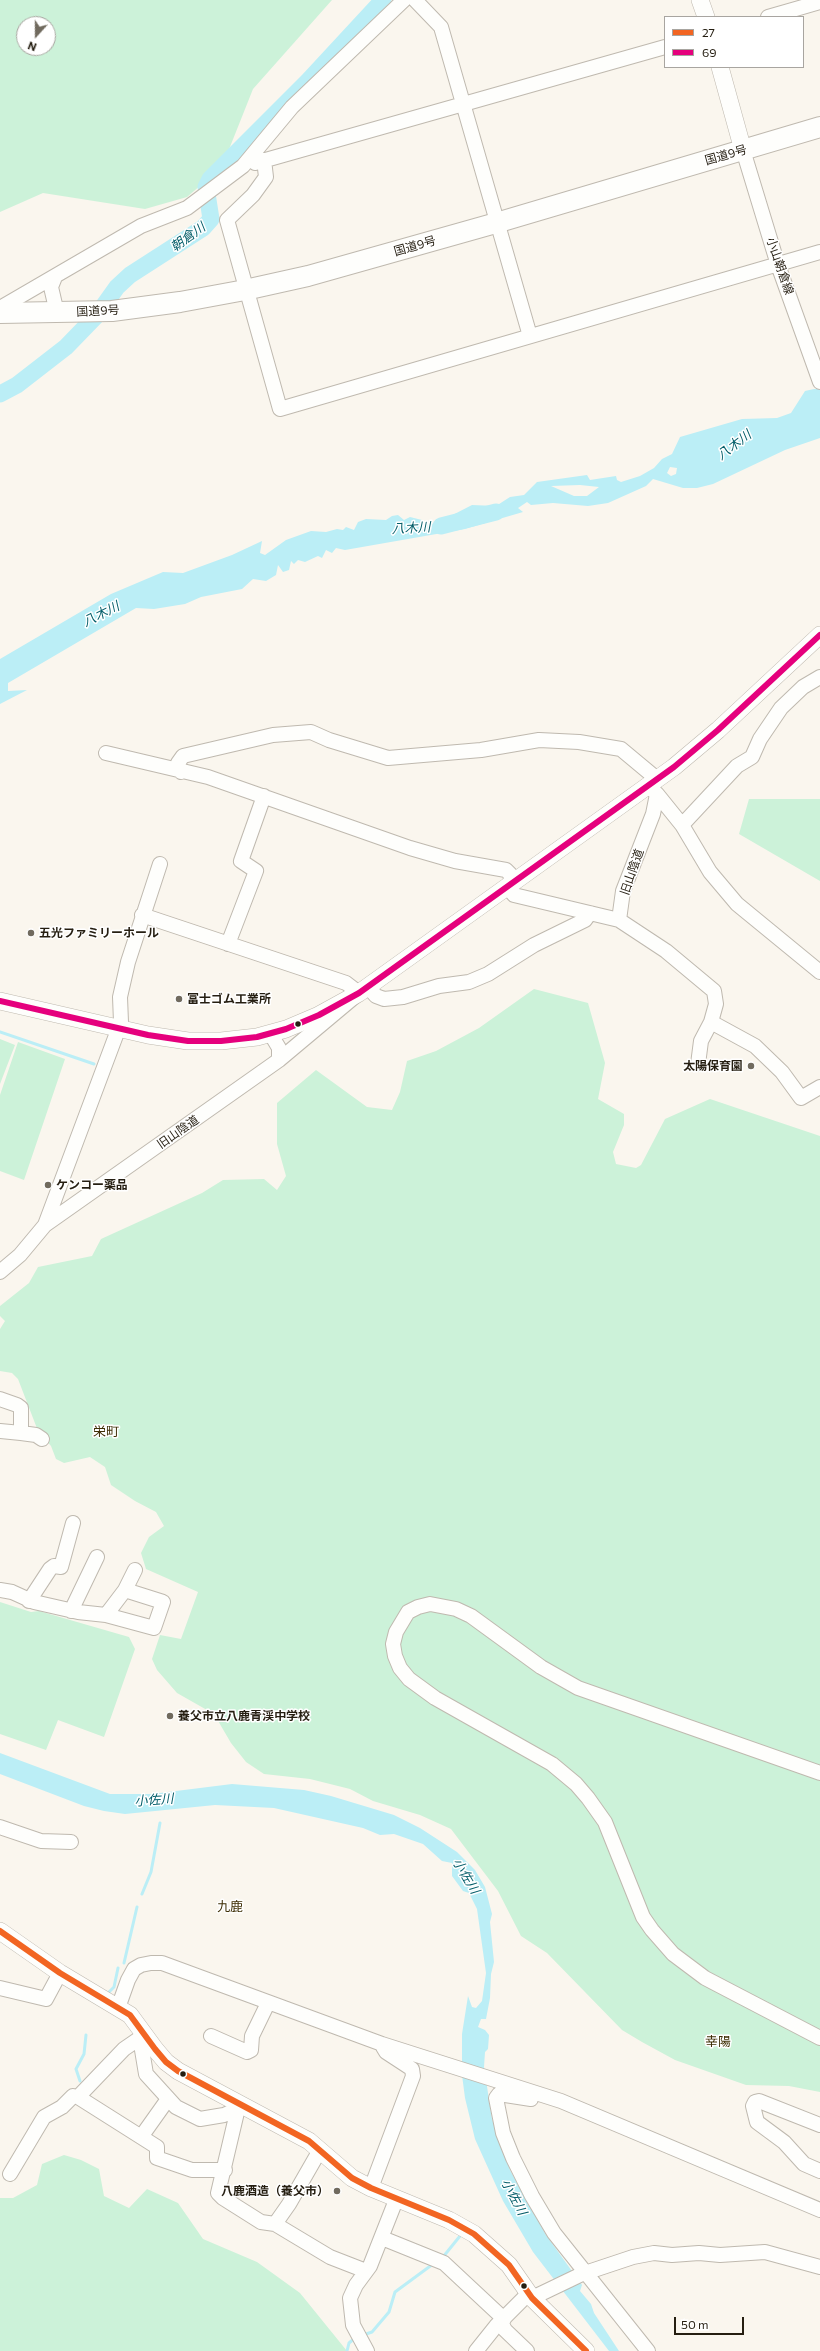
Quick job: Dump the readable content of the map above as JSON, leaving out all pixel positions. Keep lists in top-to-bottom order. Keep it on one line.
{"streets":{"highway":["国道9号"],"street":["小山朝倉線","旧山陰道"]},"crossings":[["国道9号","小山朝倉線"]],"districts":["栄町","九鹿","幸陽"],"water":["朝倉川","八木川","小佐川"],"places":["五光ファミリーホール","冨士ゴム工業所","太陽保育園","ケンコー薬品","養父市立八鹿青渓中学校","八鹿酒造（養父市）"],"lines":["transit line 69","transit line 27"],"legend":["27","69"],"scale_bar":"50 m","north":"bottom"}
